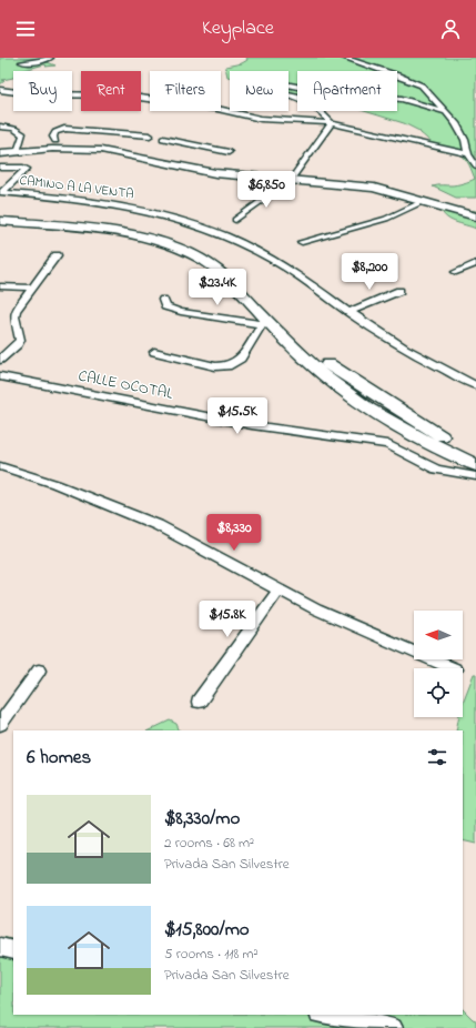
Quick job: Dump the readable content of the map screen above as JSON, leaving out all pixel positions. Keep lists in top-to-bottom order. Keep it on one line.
{"streets":{"street":["CAMINO A LA VENTA","CALLE OCOTAL"]},"north":"left","page":{"header":"Keyplace","chip":["Buy","Rent","Filters","New","Apartment"],"price":["$6,850","$8,200","$23.4K","$15.5K","$8,330","$15.8K"],"heading":"6 homes","list":[{"name":"$8,330/mo","note":"2 rooms · 68 m² · Privada San Silvestre"},{"name":"$15,800/mo","note":"5 rooms · 118 m² · Privada San Silvestre"}]}}
